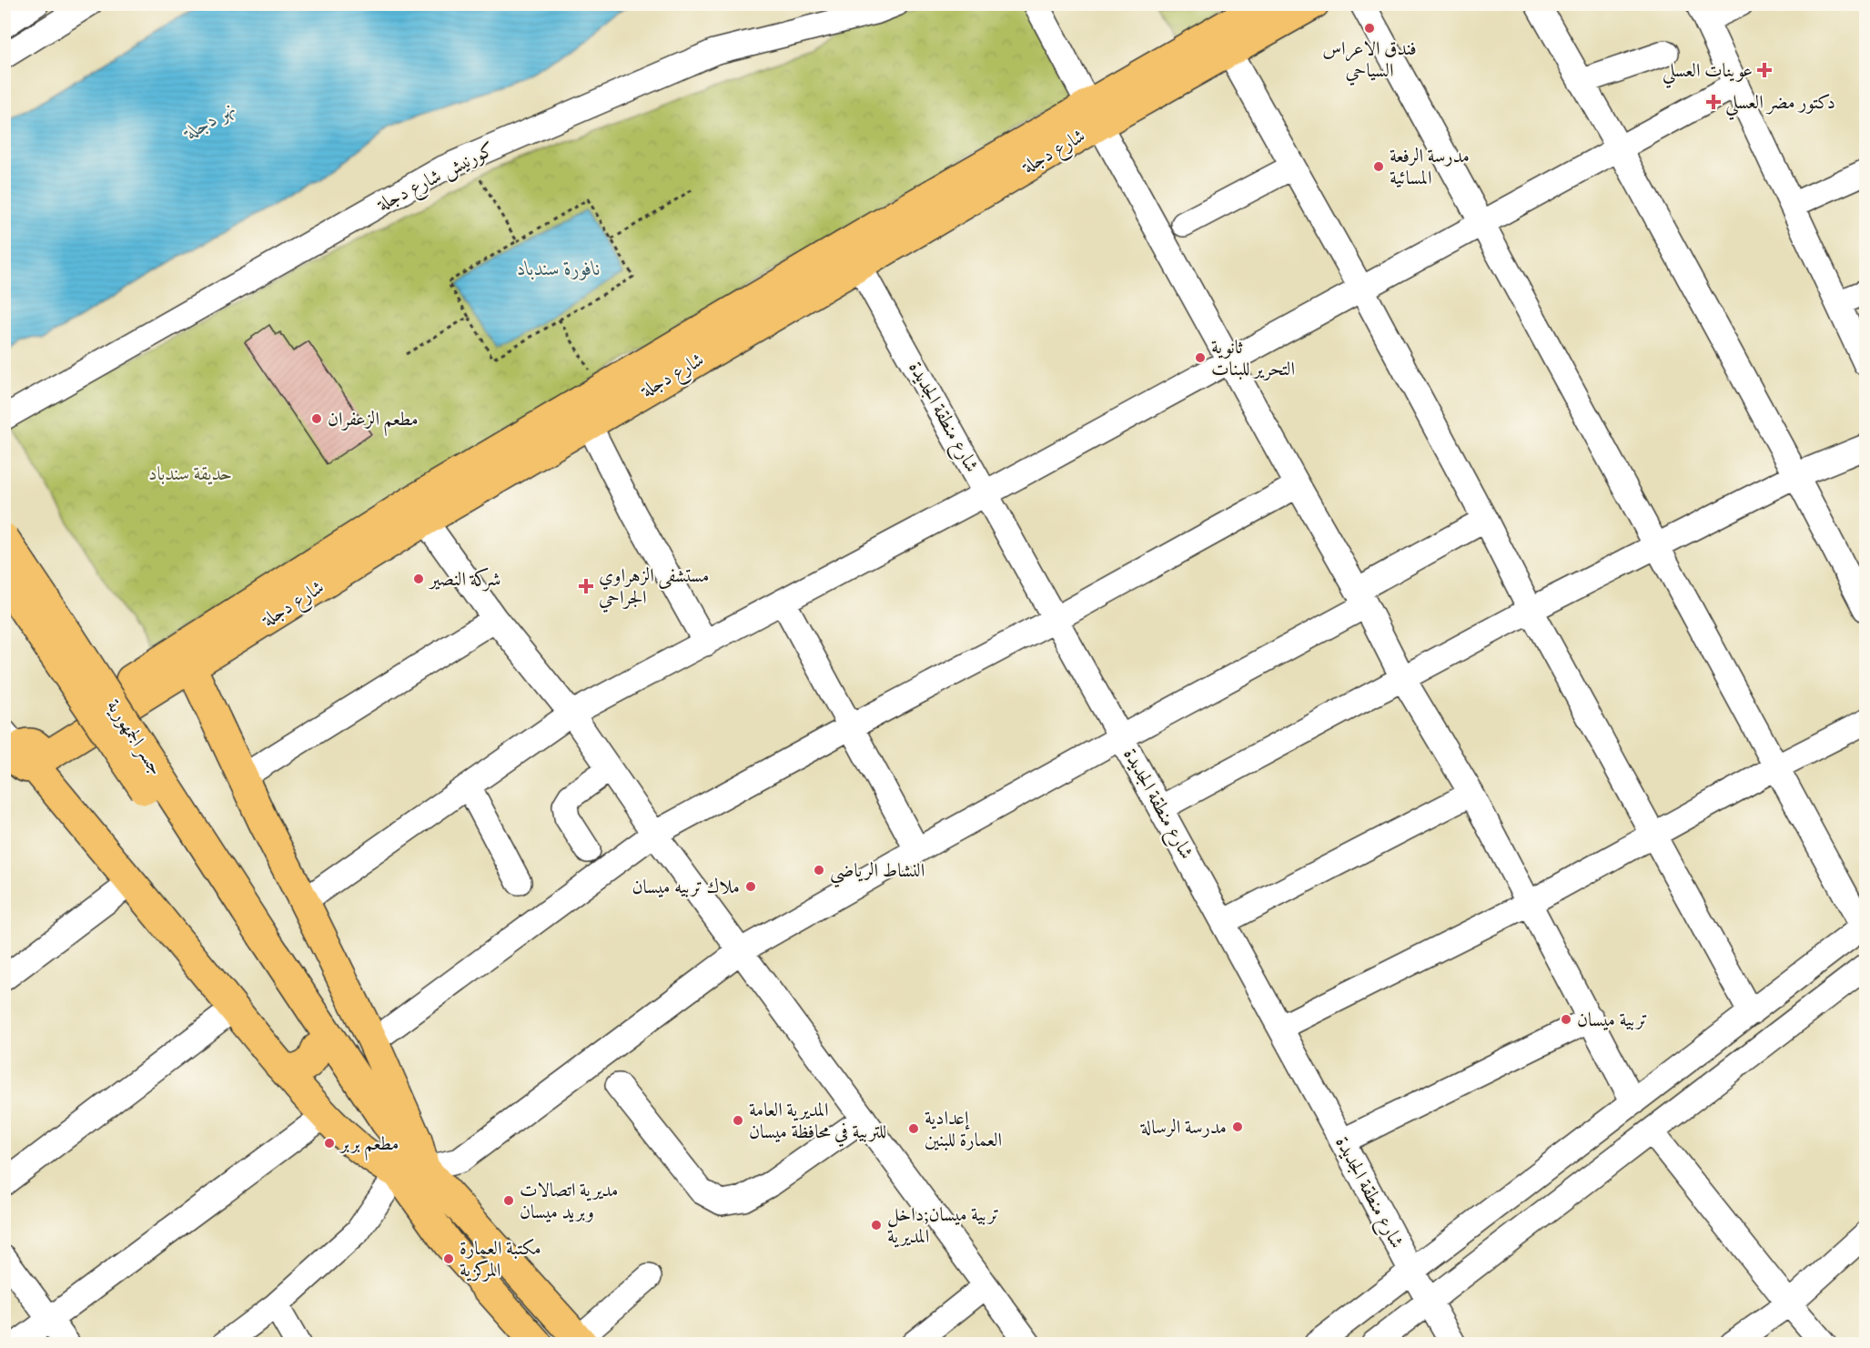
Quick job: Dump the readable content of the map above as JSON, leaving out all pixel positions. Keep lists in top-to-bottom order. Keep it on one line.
{"streets":{"main road":["شارع دجلة","جسر الجمهورية"],"street":["كورنيش شارع دجلة","شارع منطقة الجديدة"]},"crossings":[["شارع دجلة","شارع منطقة الجديدة"]],"water":["نهر دجلة","نافورة سندباد"],"parks":["حديقة سندباد"],"places":{"other":["فندق الاعراس السياحي","مدرسة الرفعة المسائية","ثانوية التحرير للبنات","مطعم الزعفران","شركة النصير","النشاط الرياضي","ملاك تربيه ميسان","تربية ميسان","المديرية العامة للتربية في محافظة ميسان","مدرسة الرسالة","إعدادية العمارة للبنين","مطعم بربر","مديرية اتصالات وبريد ميسان","تربية ميسان;داخل المديرية","مكتبة العمارة المركزية"],"health":["عوينات العسلي","دكتور مضر العسلي","مستشفى الزهراوي الجراحي"]}}
